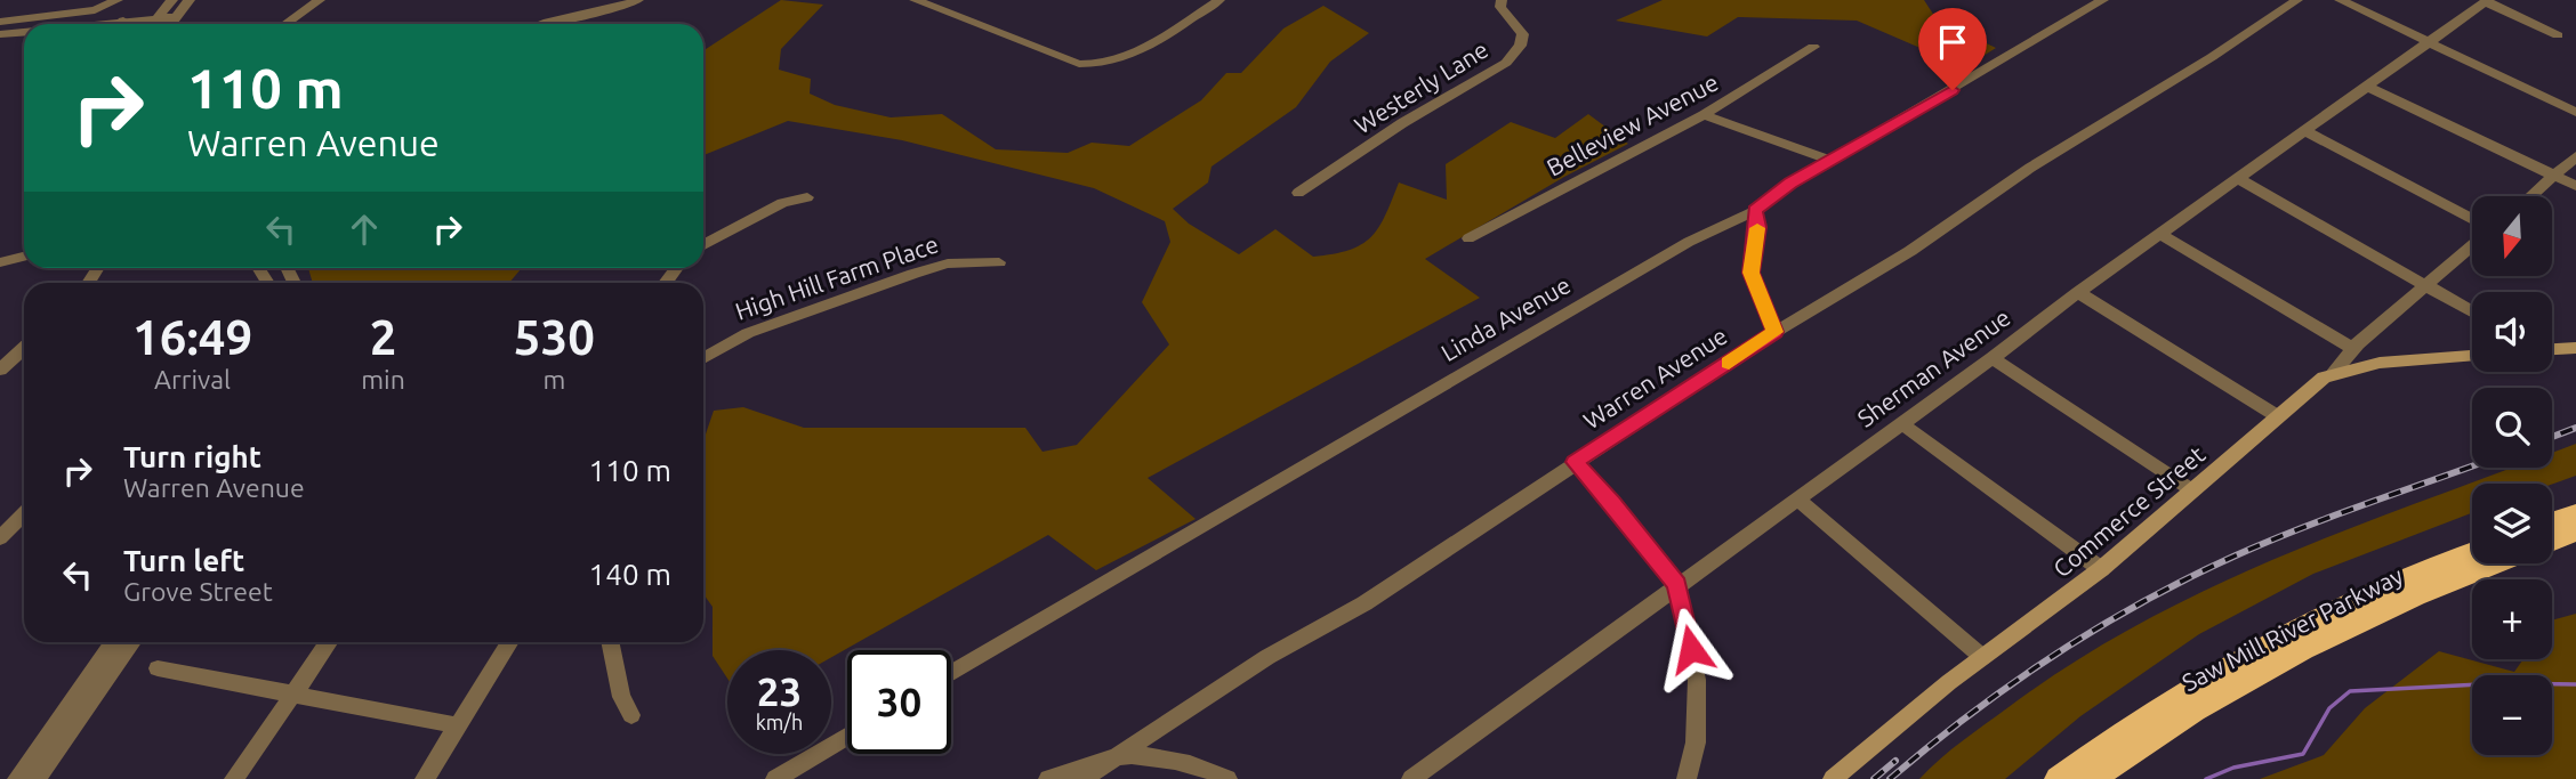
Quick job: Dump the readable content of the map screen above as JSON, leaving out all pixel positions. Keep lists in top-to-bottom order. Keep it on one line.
{"streets":{"highway":["Saw Mill River Parkway"],"main road":["Commerce Street"],"street":["Westerly Lane","Belleview Avenue","High Hill Farm Place","Linda Avenue","Sherman Avenue","Warren Avenue"]},"north":"bottom","page":{"turn":["110 m","Warren Avenue"],"map_buttons":["+","−"],"eta":["16:49","Arrival","2","min","530","m"],"list":[{"name":"Turn right","note":"Warren Avenue","value":"110 m"},{"name":"Turn left","note":"Grove Street","value":"140 m"}],"speed":"23 km/h","limit":"30"}}
